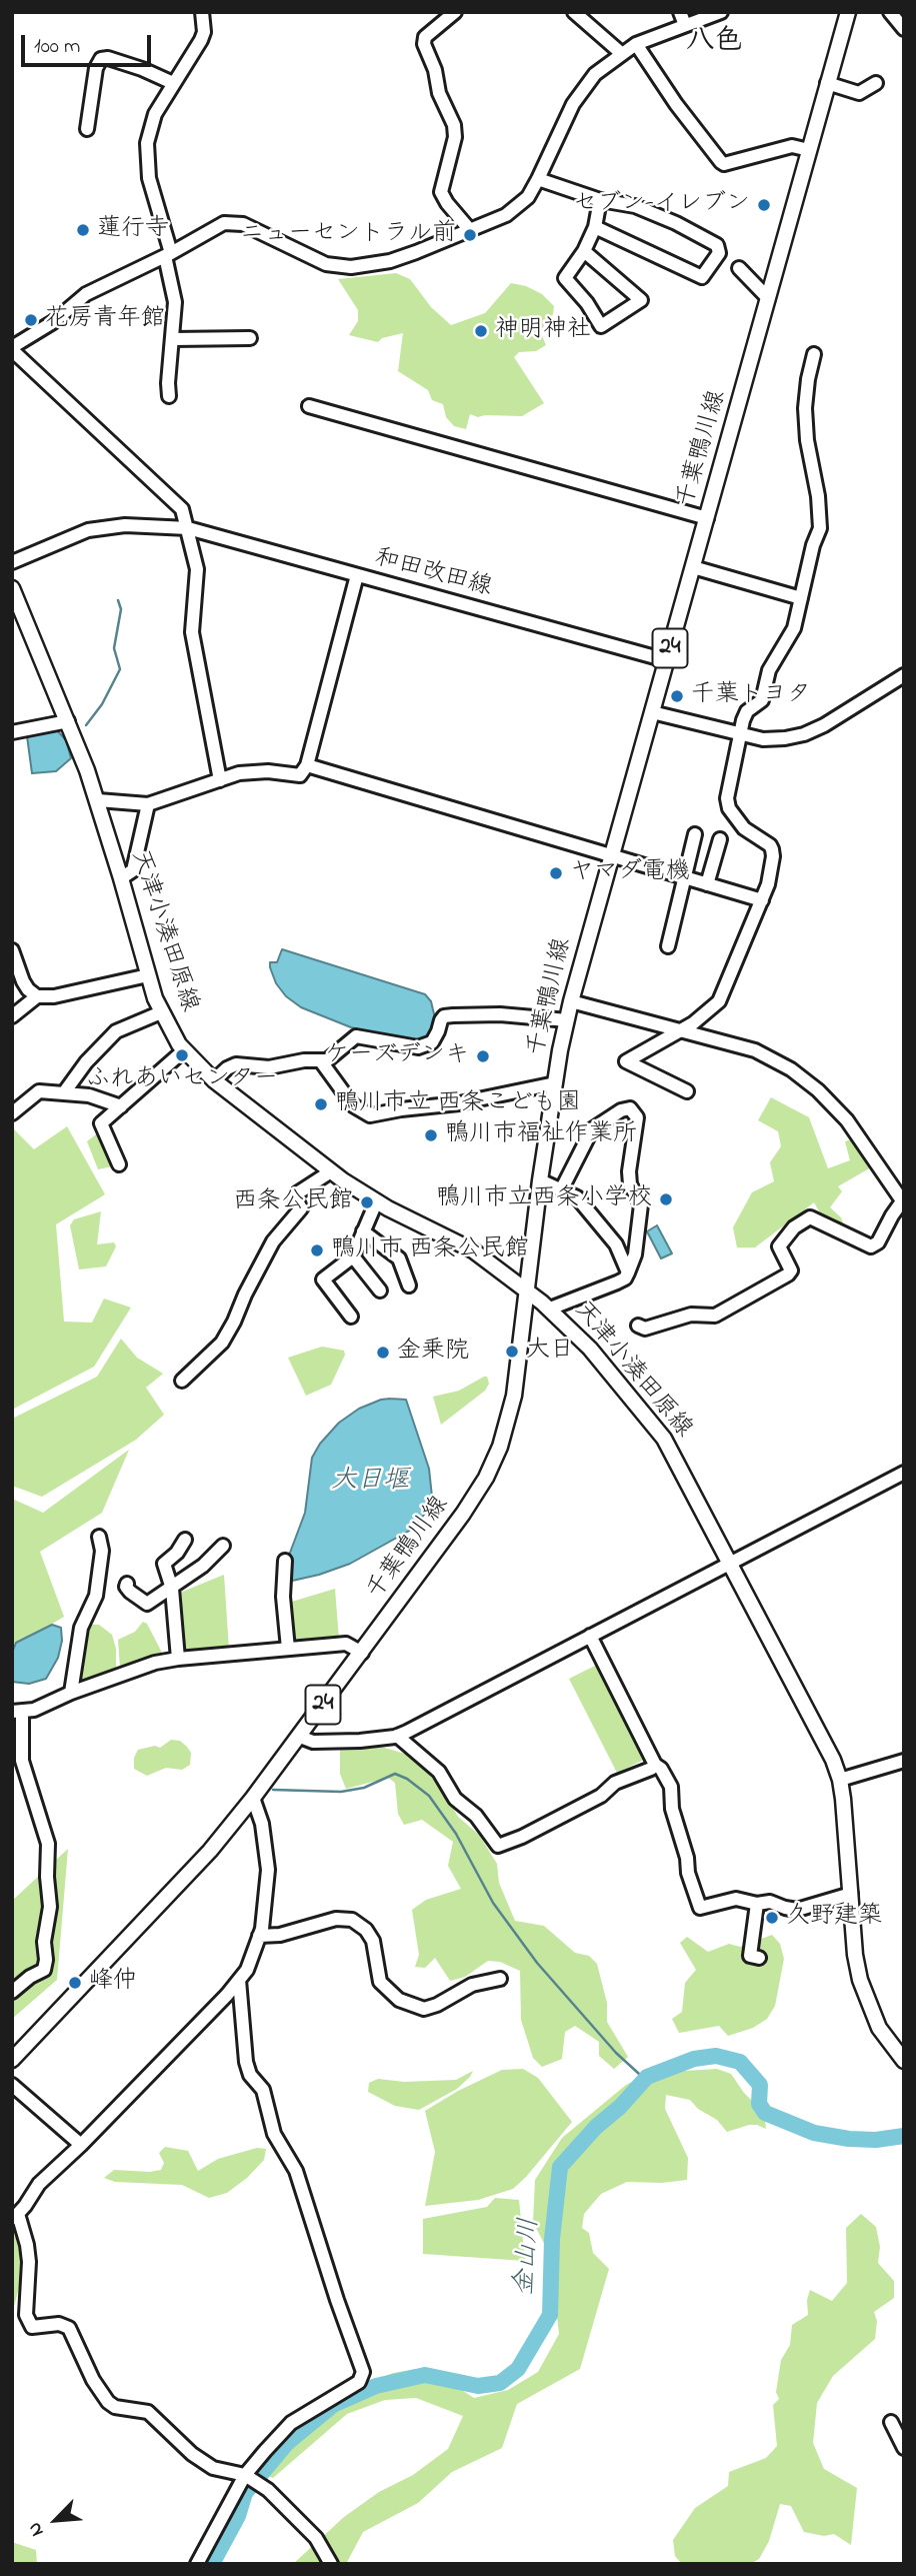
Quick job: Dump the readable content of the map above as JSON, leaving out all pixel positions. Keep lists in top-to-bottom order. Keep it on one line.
{"streets":{"main road":["千葉鴨川線","24","天津小湊田原線"],"street":["和田改田線"]},"crossings":[["千葉鴨川線","和田改田線"],["千葉鴨川線","天津小湊田原線"]],"districts":["八色"],"water":["大日堰","金山川"],"places":["セブン-イレブン","蓮行寺","ニューセントラル前","花房青年館","神明神社","千葉トヨタ","ヤマダ電機","ふれあいセンター","ケーズデンキ","鴨川市立 西条こども園","鴨川市福祉作業所","鴨川市立西条小学校","西条公民館","鴨川市 西条公民館","大日","金乗院","久野建築","峰仲"],"scale_bar":"100 m","north":"bottom left"}
